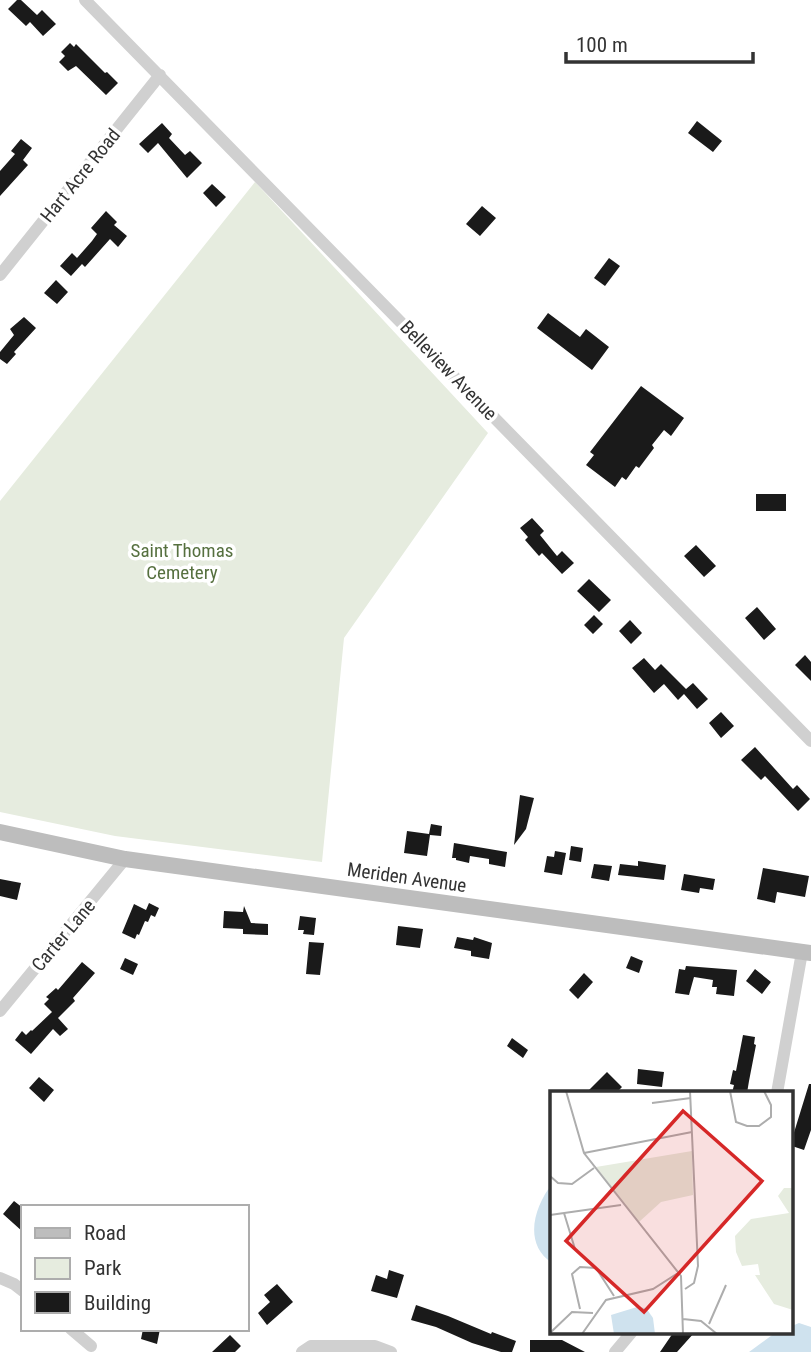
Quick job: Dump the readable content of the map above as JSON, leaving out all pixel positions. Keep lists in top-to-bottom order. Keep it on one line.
{"streets":{"main road":["Meriden Avenue"],"street":["Hart Acre Road","Belleview Avenue","Carter Lane"]},"crossings":[["Hart Acre Road","Belleview Avenue"],["Meriden Avenue","Carter Lane"]],"parks":["Saint Thomas Cemetery"],"legend":["Road","Park","Building"],"scale_bar":"100 m"}
